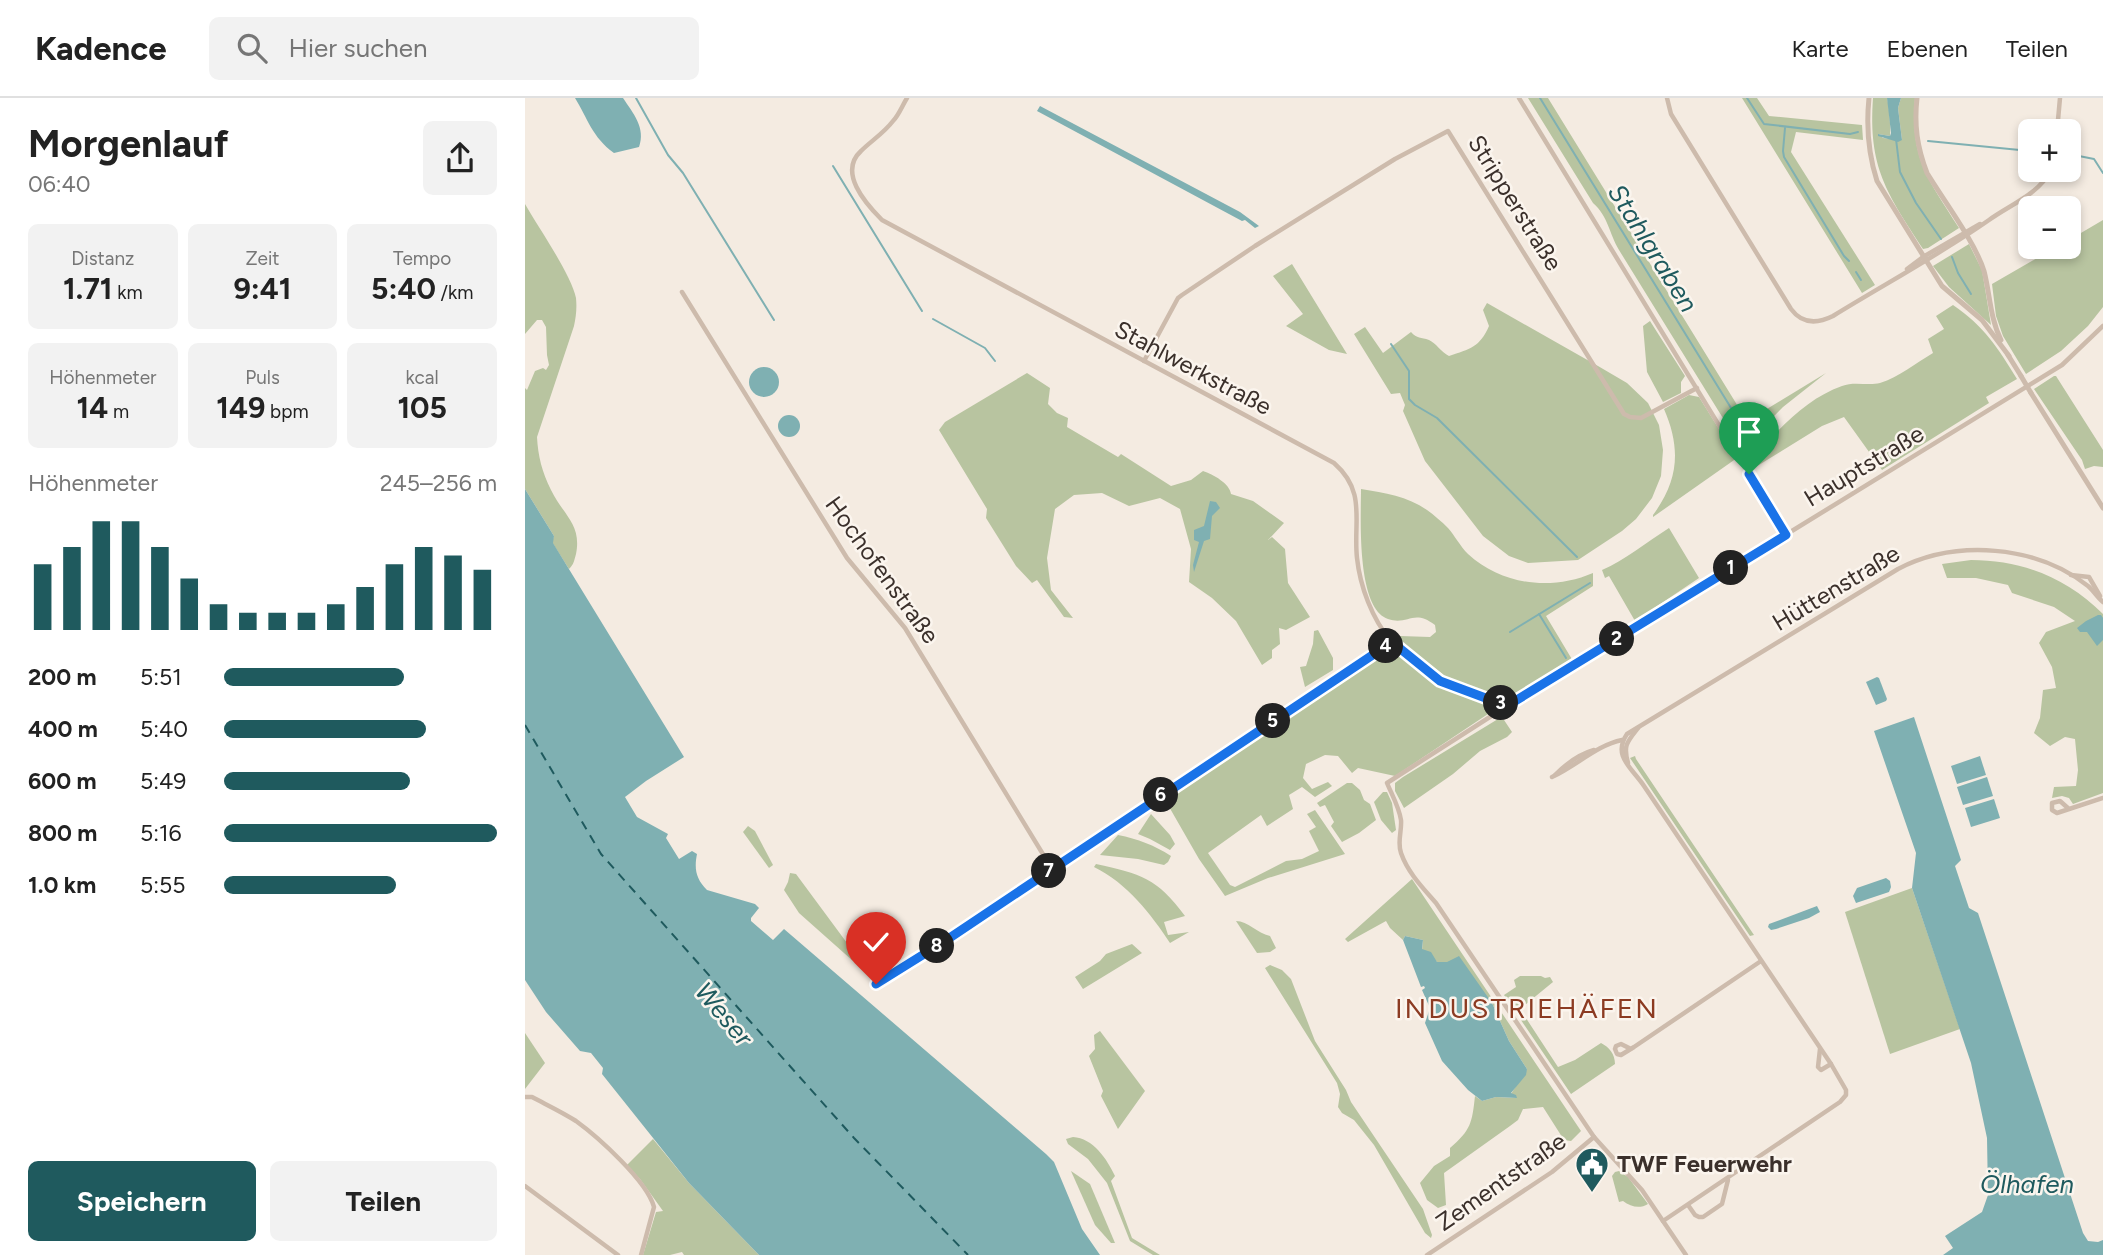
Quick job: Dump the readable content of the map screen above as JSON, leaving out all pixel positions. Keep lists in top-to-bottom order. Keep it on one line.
{"streets":{"street":["Stripperstraße","Stahlwerkstraße","Hauptstraße","Hochofenstraße","Hüttenstraße","Zementstraße"]},"crossings":[["Stripperstraße","Stahlwerkstraße"],["Stahlwerkstraße","Hauptstraße"],["Hauptstraße","Zementstraße"]],"districts":["INDUSTRIEHÄFEN"],"water":["Stahlgraben","Weser","Ölhafen"],"places":{"public building":["TWF Feuerwehr"]},"page":{"header":"Kadence","search":"Hier suchen","nav":["Karte","Ebenen","Teilen"],"heading":["Morgenlauf","06:40"],"map_buttons":["+","−"],"stats":[["Distanz","1.71 km"],["Zeit","9:41"],["Tempo","5:40 /km"],["Höhenmeter","14 m"],["Puls","149 bpm"],["kcal","105"]],"chart":["Höhenmeter","245–256 m"],"pins":["1","2","4","3","5","6","7","8"],"list":[{"name":"200 m","note":"5:51"},{"name":"400 m","note":"5:40"},{"name":"600 m","note":"5:49"},{"name":"800 m","note":"5:16"},{"name":"1.0 km","note":"5:55"}],"buttons":["Speichern","Teilen"]}}
